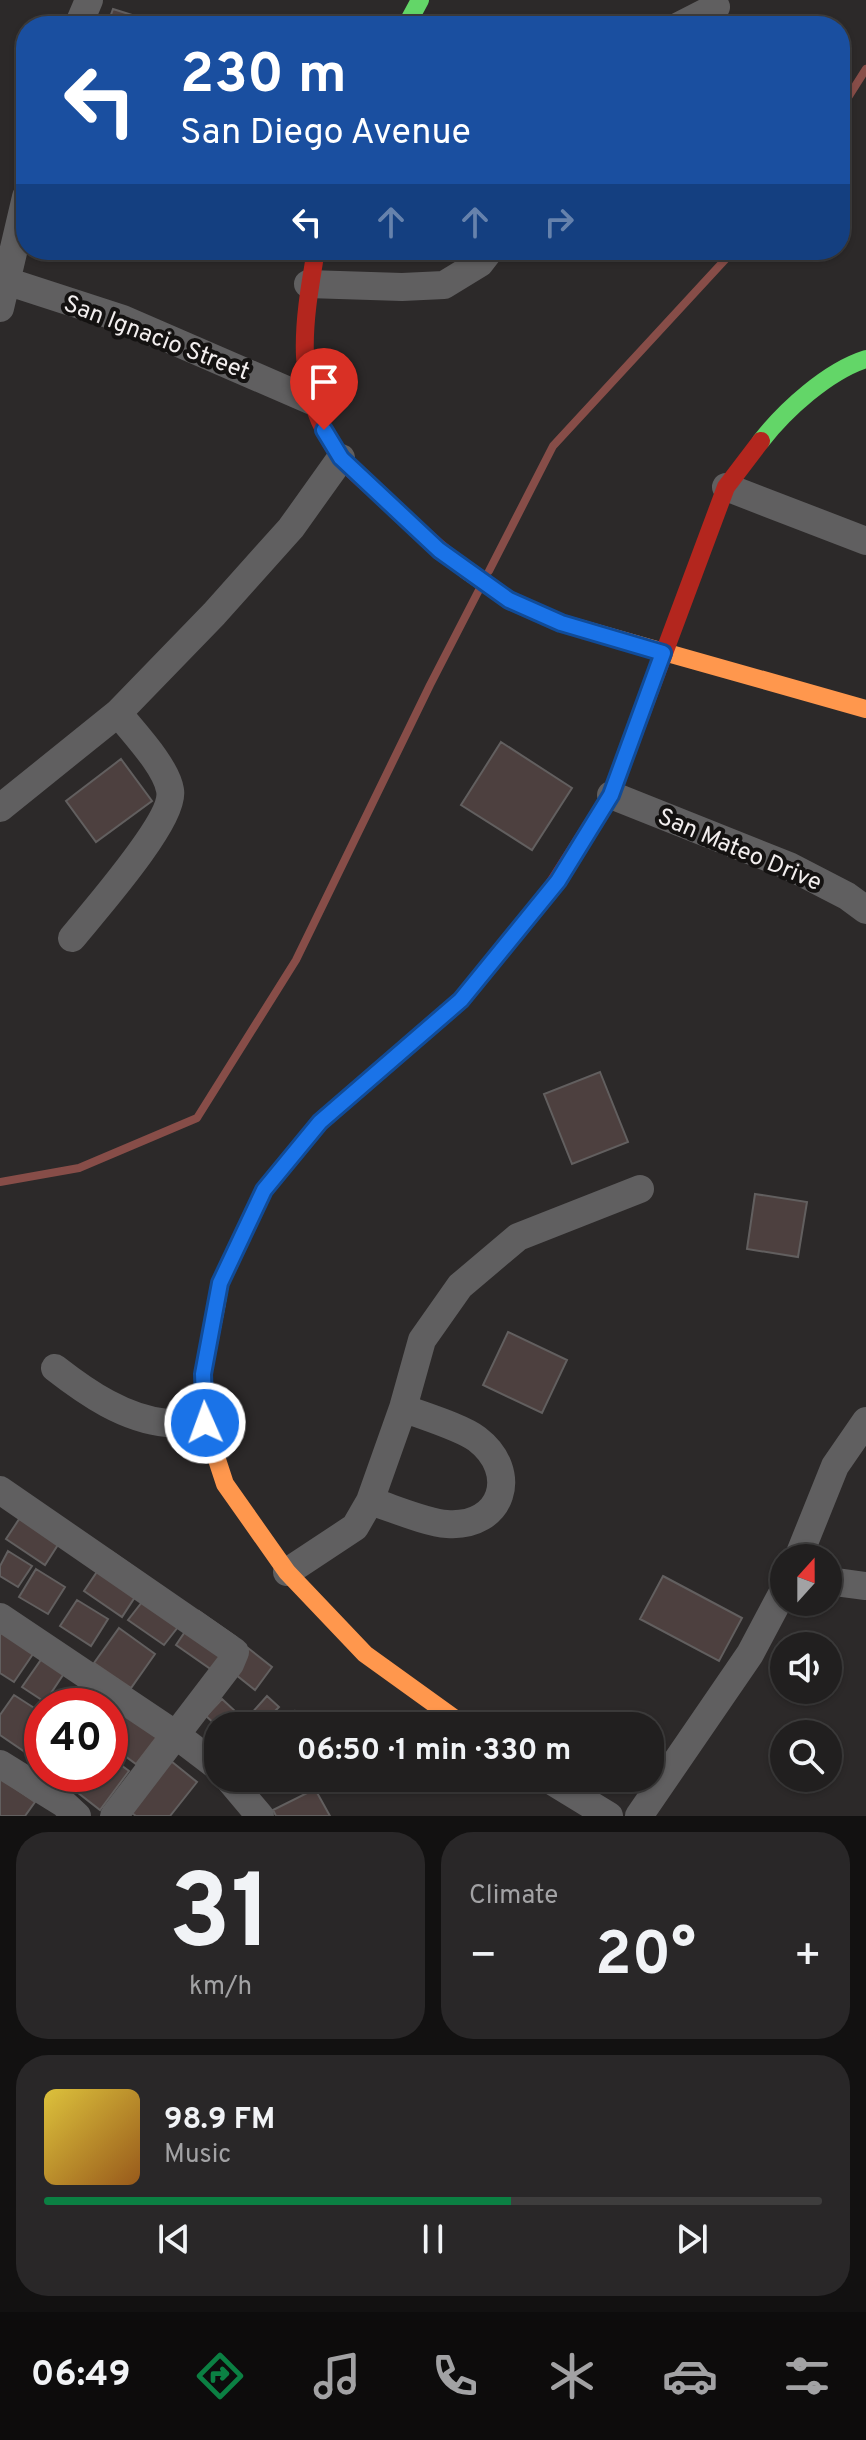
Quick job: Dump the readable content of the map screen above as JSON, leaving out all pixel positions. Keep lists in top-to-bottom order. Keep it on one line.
{"streets":{"street":["San Ignacio Street","San Mateo Drive"]},"north":"top","page":{"turn":["230 m","San Diego Avenue"],"limit":"40","trip":"06:50 · 1 min · 330 m","tile":[["31","km/h"],"Climate"],"heat":["−","20°","+"],"song":["98.9 FM","Music"],"tabs":"06:49"}}
